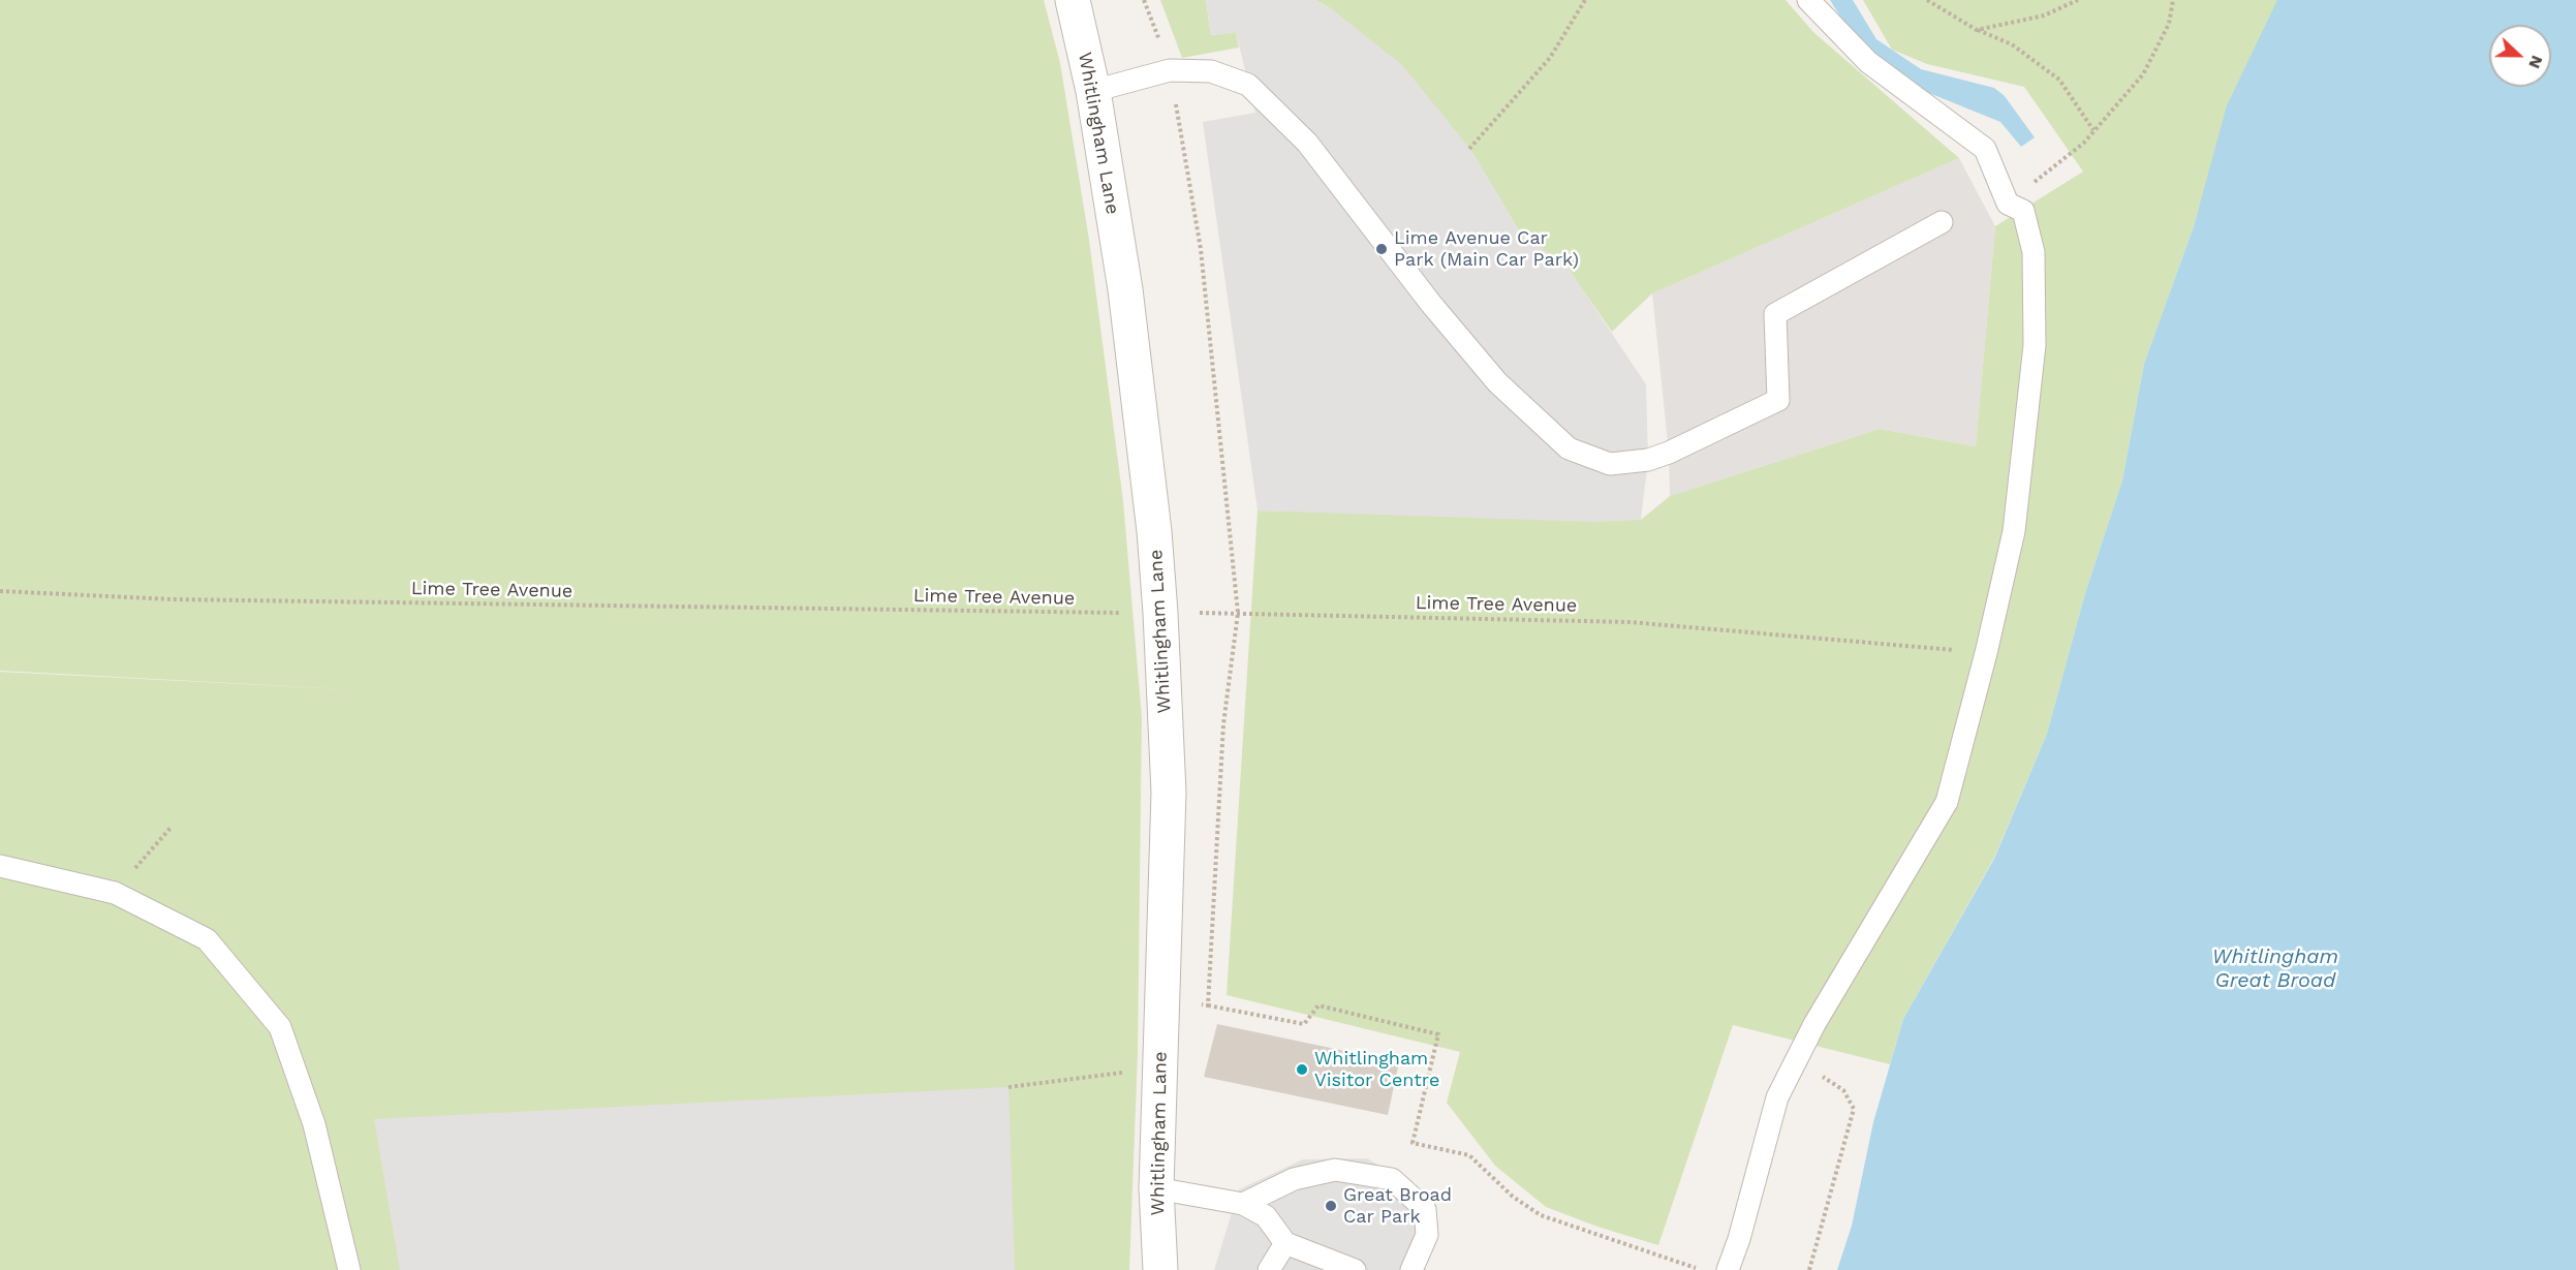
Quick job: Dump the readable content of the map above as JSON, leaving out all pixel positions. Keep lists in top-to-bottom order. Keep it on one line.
{"streets":{"street":["Whitlingham Lane"],"path":["Lime Tree Avenue"]},"crossings":[["Whitlingham Lane","Lime Tree Avenue"]],"water":["Whitlingham Great Broad"],"places":["Lime Avenue Car Park (Main Car Park)","Whitlingham Visitor Centre","Great Broad Car Park"],"north":"right"}
